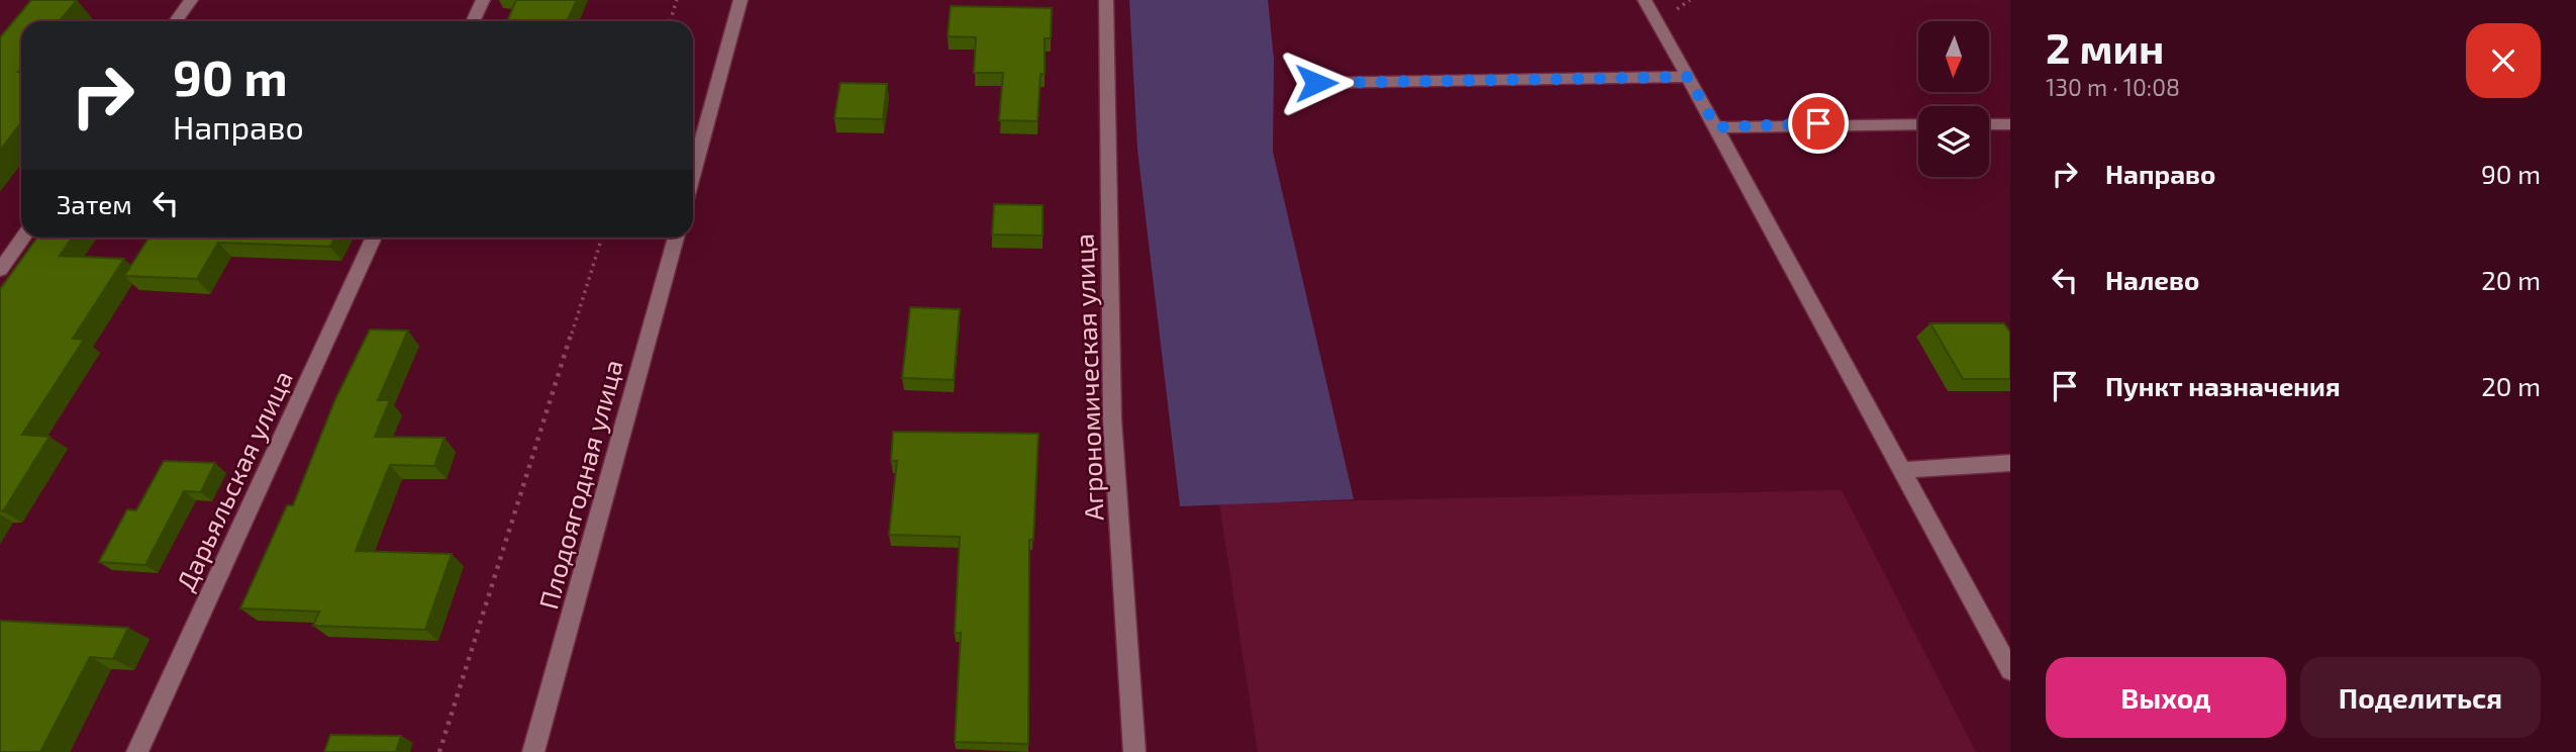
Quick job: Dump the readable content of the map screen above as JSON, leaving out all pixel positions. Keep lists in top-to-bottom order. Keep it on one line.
{"streets":{"street":["Агрономическая улица","Дарьяльская улица","Плодоягодная улица"]},"north":"bottom","page":{"heading":["2 мин","130 m · 10:08"],"turn":["90 m","Направо"],"list":[{"name":"Направо","value":"90 m"},{"name":"Налево","value":"20 m"},{"name":"Пункт назначения","value":"20 m"}],"then":"Затем","buttons":["Выход","Поделиться"]}}
